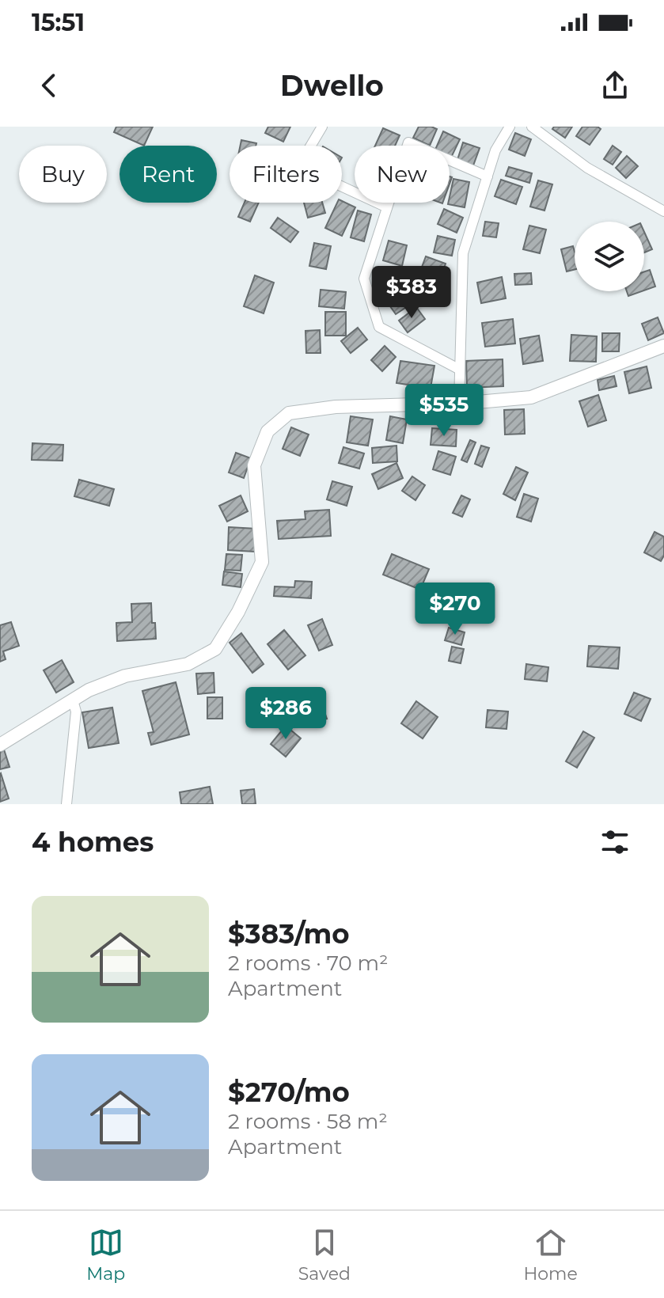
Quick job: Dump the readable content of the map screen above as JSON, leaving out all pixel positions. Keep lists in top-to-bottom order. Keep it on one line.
{"page":{"status":"15:51","header":"Dwello","chip":["Buy","Rent","Filters","New"],"price":["$383","$535","$270","$286"],"heading":"4 homes","list":[{"name":"$383/mo","note":"2 rooms · 70 m² · Apartment"},{"name":"$270/mo","note":"2 rooms · 58 m² · Apartment"}],"tabs":["Map","Saved","Home"]}}
